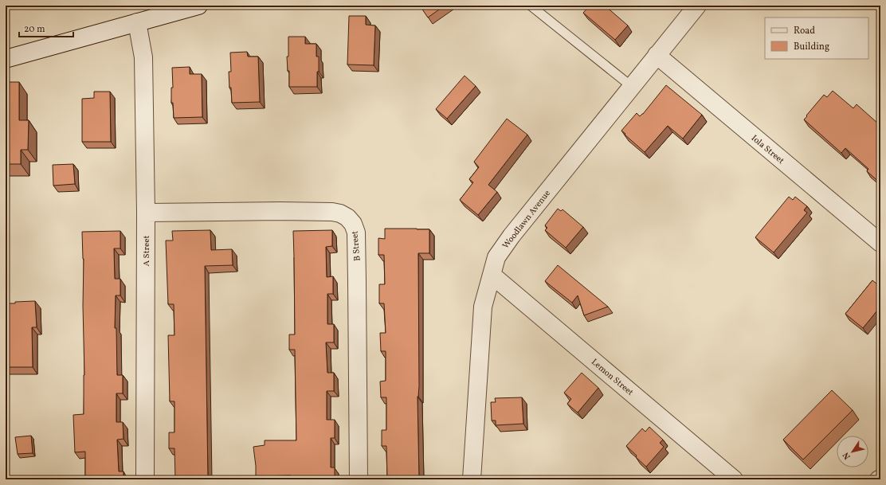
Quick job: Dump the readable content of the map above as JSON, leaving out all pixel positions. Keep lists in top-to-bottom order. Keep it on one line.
{"streets":{"street":["Iola Street","Woodlawn Avenue","B Street","A Street","Lemon Street"]},"crossings":[["Iola Street","Woodlawn Avenue"],["Woodlawn Avenue","Lemon Street"],["B Street","A Street"]],"legend":["Road","Building"],"scale_bar":"20 m","north":"bottom left"}
